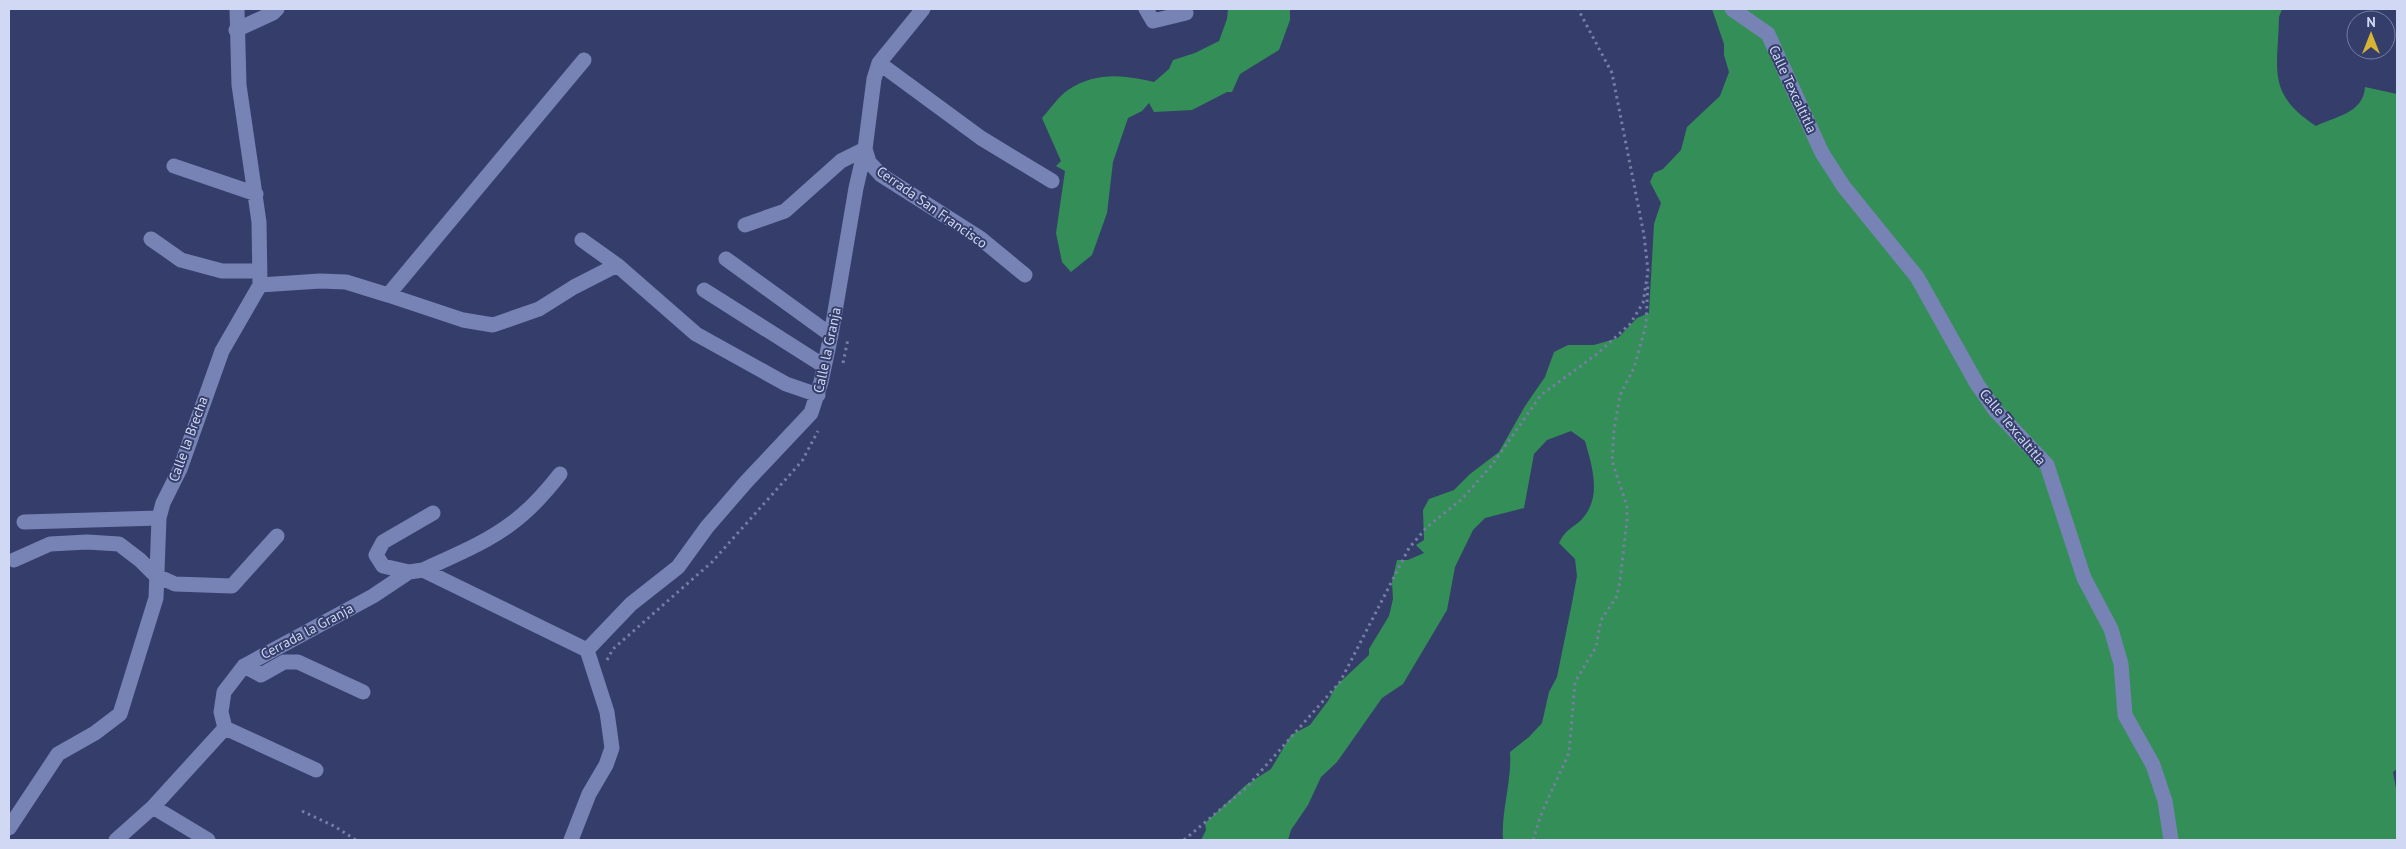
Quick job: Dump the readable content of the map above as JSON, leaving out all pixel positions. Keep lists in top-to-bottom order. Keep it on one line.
{"streets":{"street":["Calle Texcaltitla","Cerrada San Francisco","Calle la Granja","Calle la Brecha","Cerrada la Granja"]},"crossings":[["Cerrada San Francisco","Calle la Granja"]],"north":"top"}
